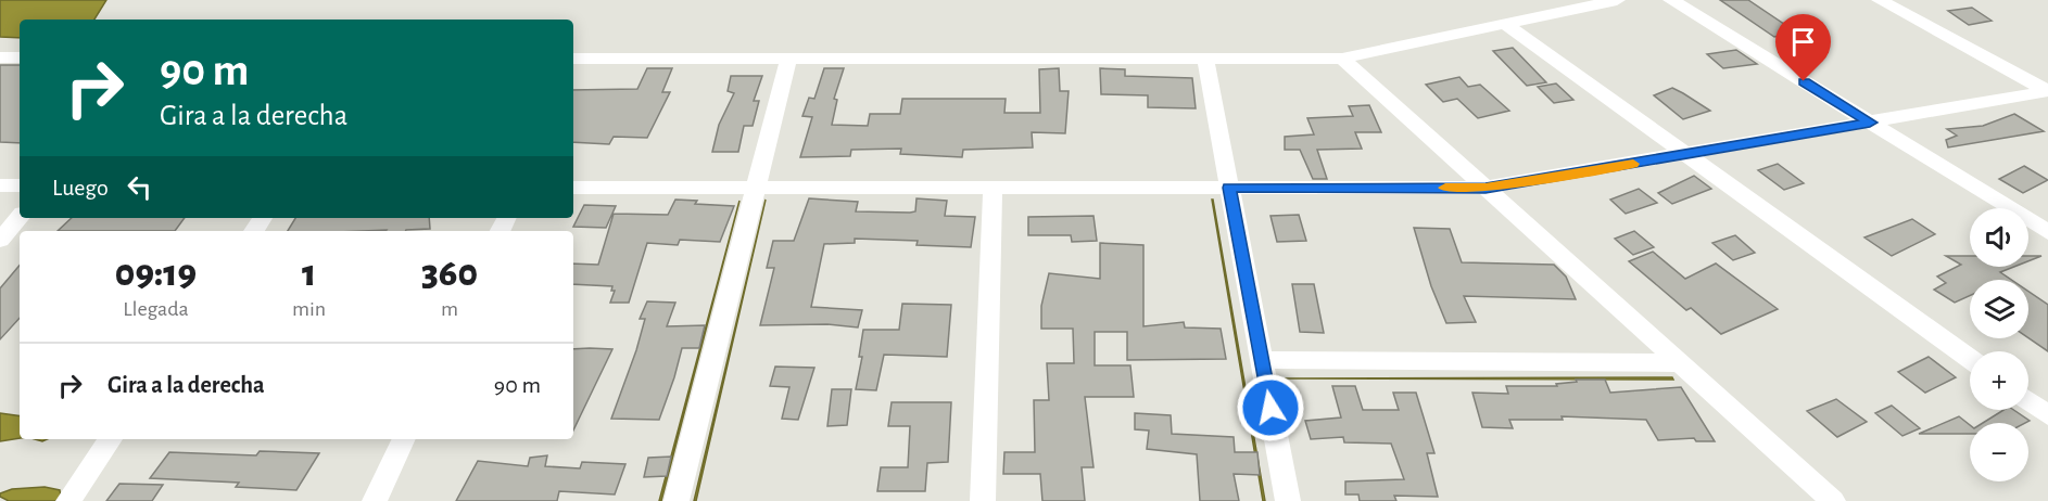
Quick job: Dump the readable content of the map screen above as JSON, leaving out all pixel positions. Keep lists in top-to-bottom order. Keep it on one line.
{"page":{"turn":["90 m","Gira a la derecha"],"then":"Luego","map_buttons":["+","−"],"eta":["09:19","Llegada","1","min","360","m"],"list":[{"name":"Gira a la derecha","value":"90 m"}]}}
